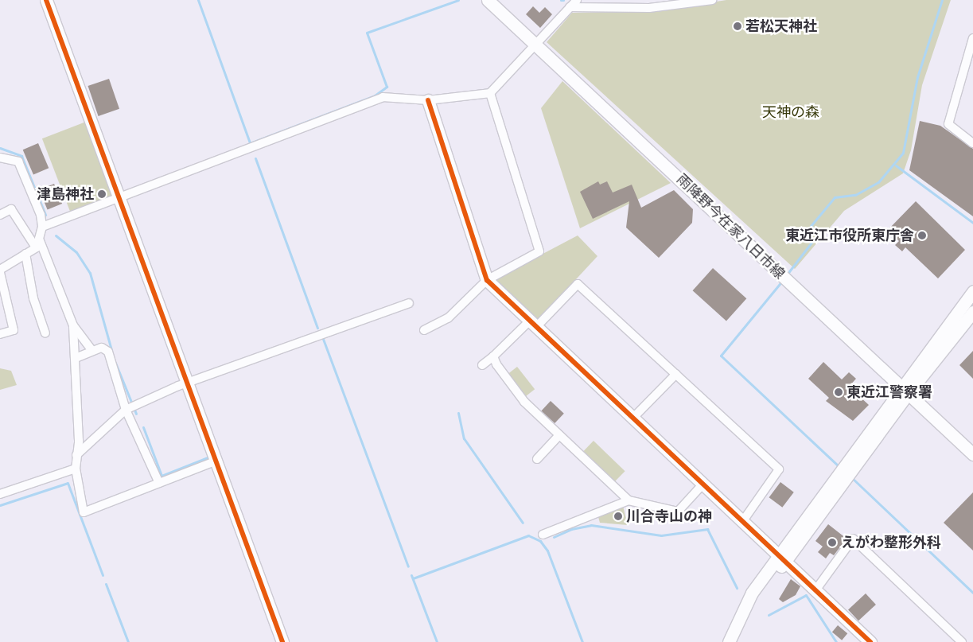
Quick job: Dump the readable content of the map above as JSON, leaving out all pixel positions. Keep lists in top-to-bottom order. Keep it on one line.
{"streets":{"street":["雨降野今在家八日市線"]},"parks":["天神の森"],"places":["若松天神社","津島神社","東近江市役所東庁舎","東近江警察署","川合寺山の神","えがわ整形外科"]}
